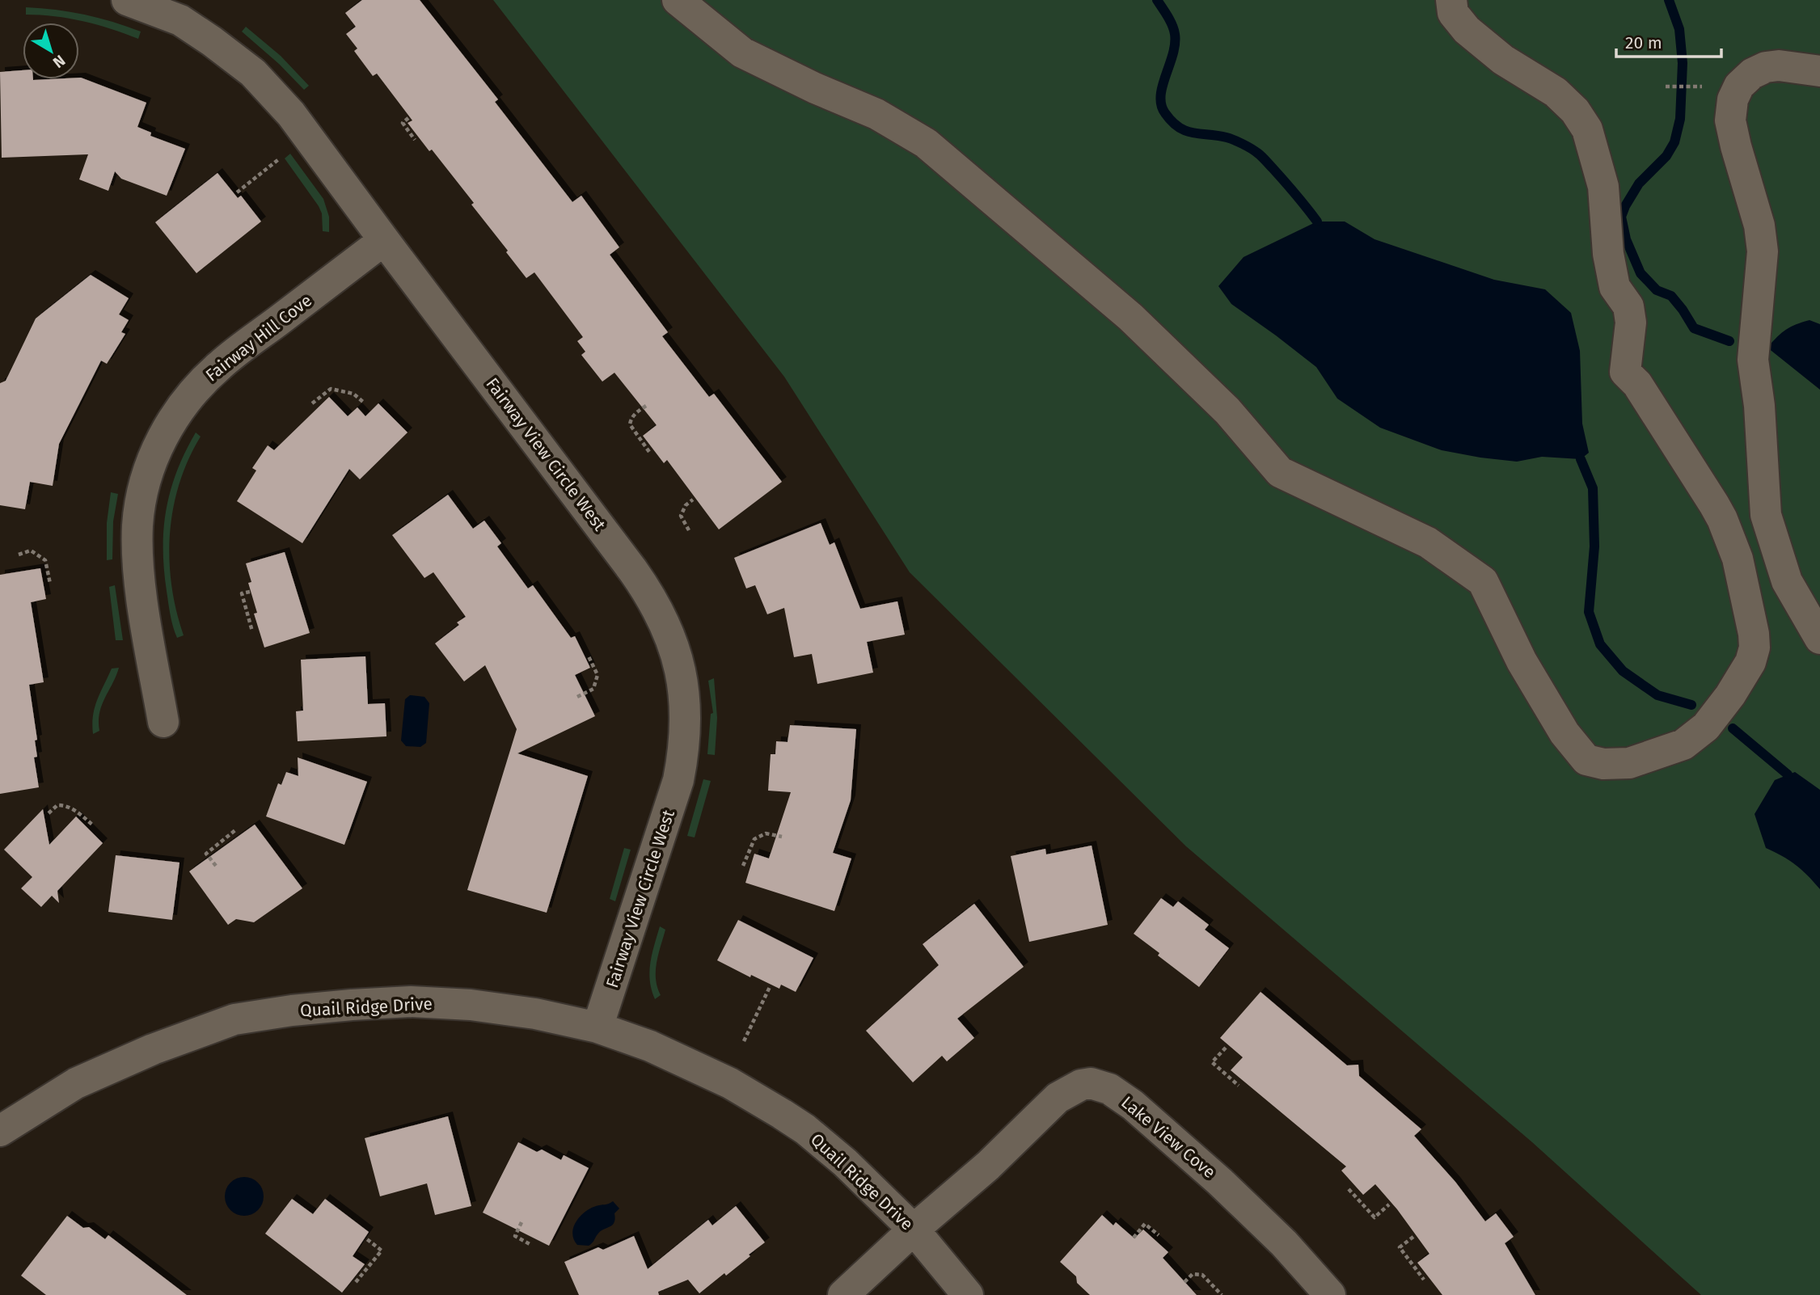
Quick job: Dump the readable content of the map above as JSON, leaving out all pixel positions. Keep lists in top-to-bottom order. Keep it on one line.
{"streets":{"street":["Fairway Hill Cove","Fairway View Circle West","Quail Ridge Drive","Lake View Cove"]},"crossings":[["Fairway Hill Cove","Fairway View Circle West"],["Fairway View Circle West","Quail Ridge Drive"],["Quail Ridge Drive","Lake View Cove"]],"scale_bar":"20 m","north":"bottom right"}
